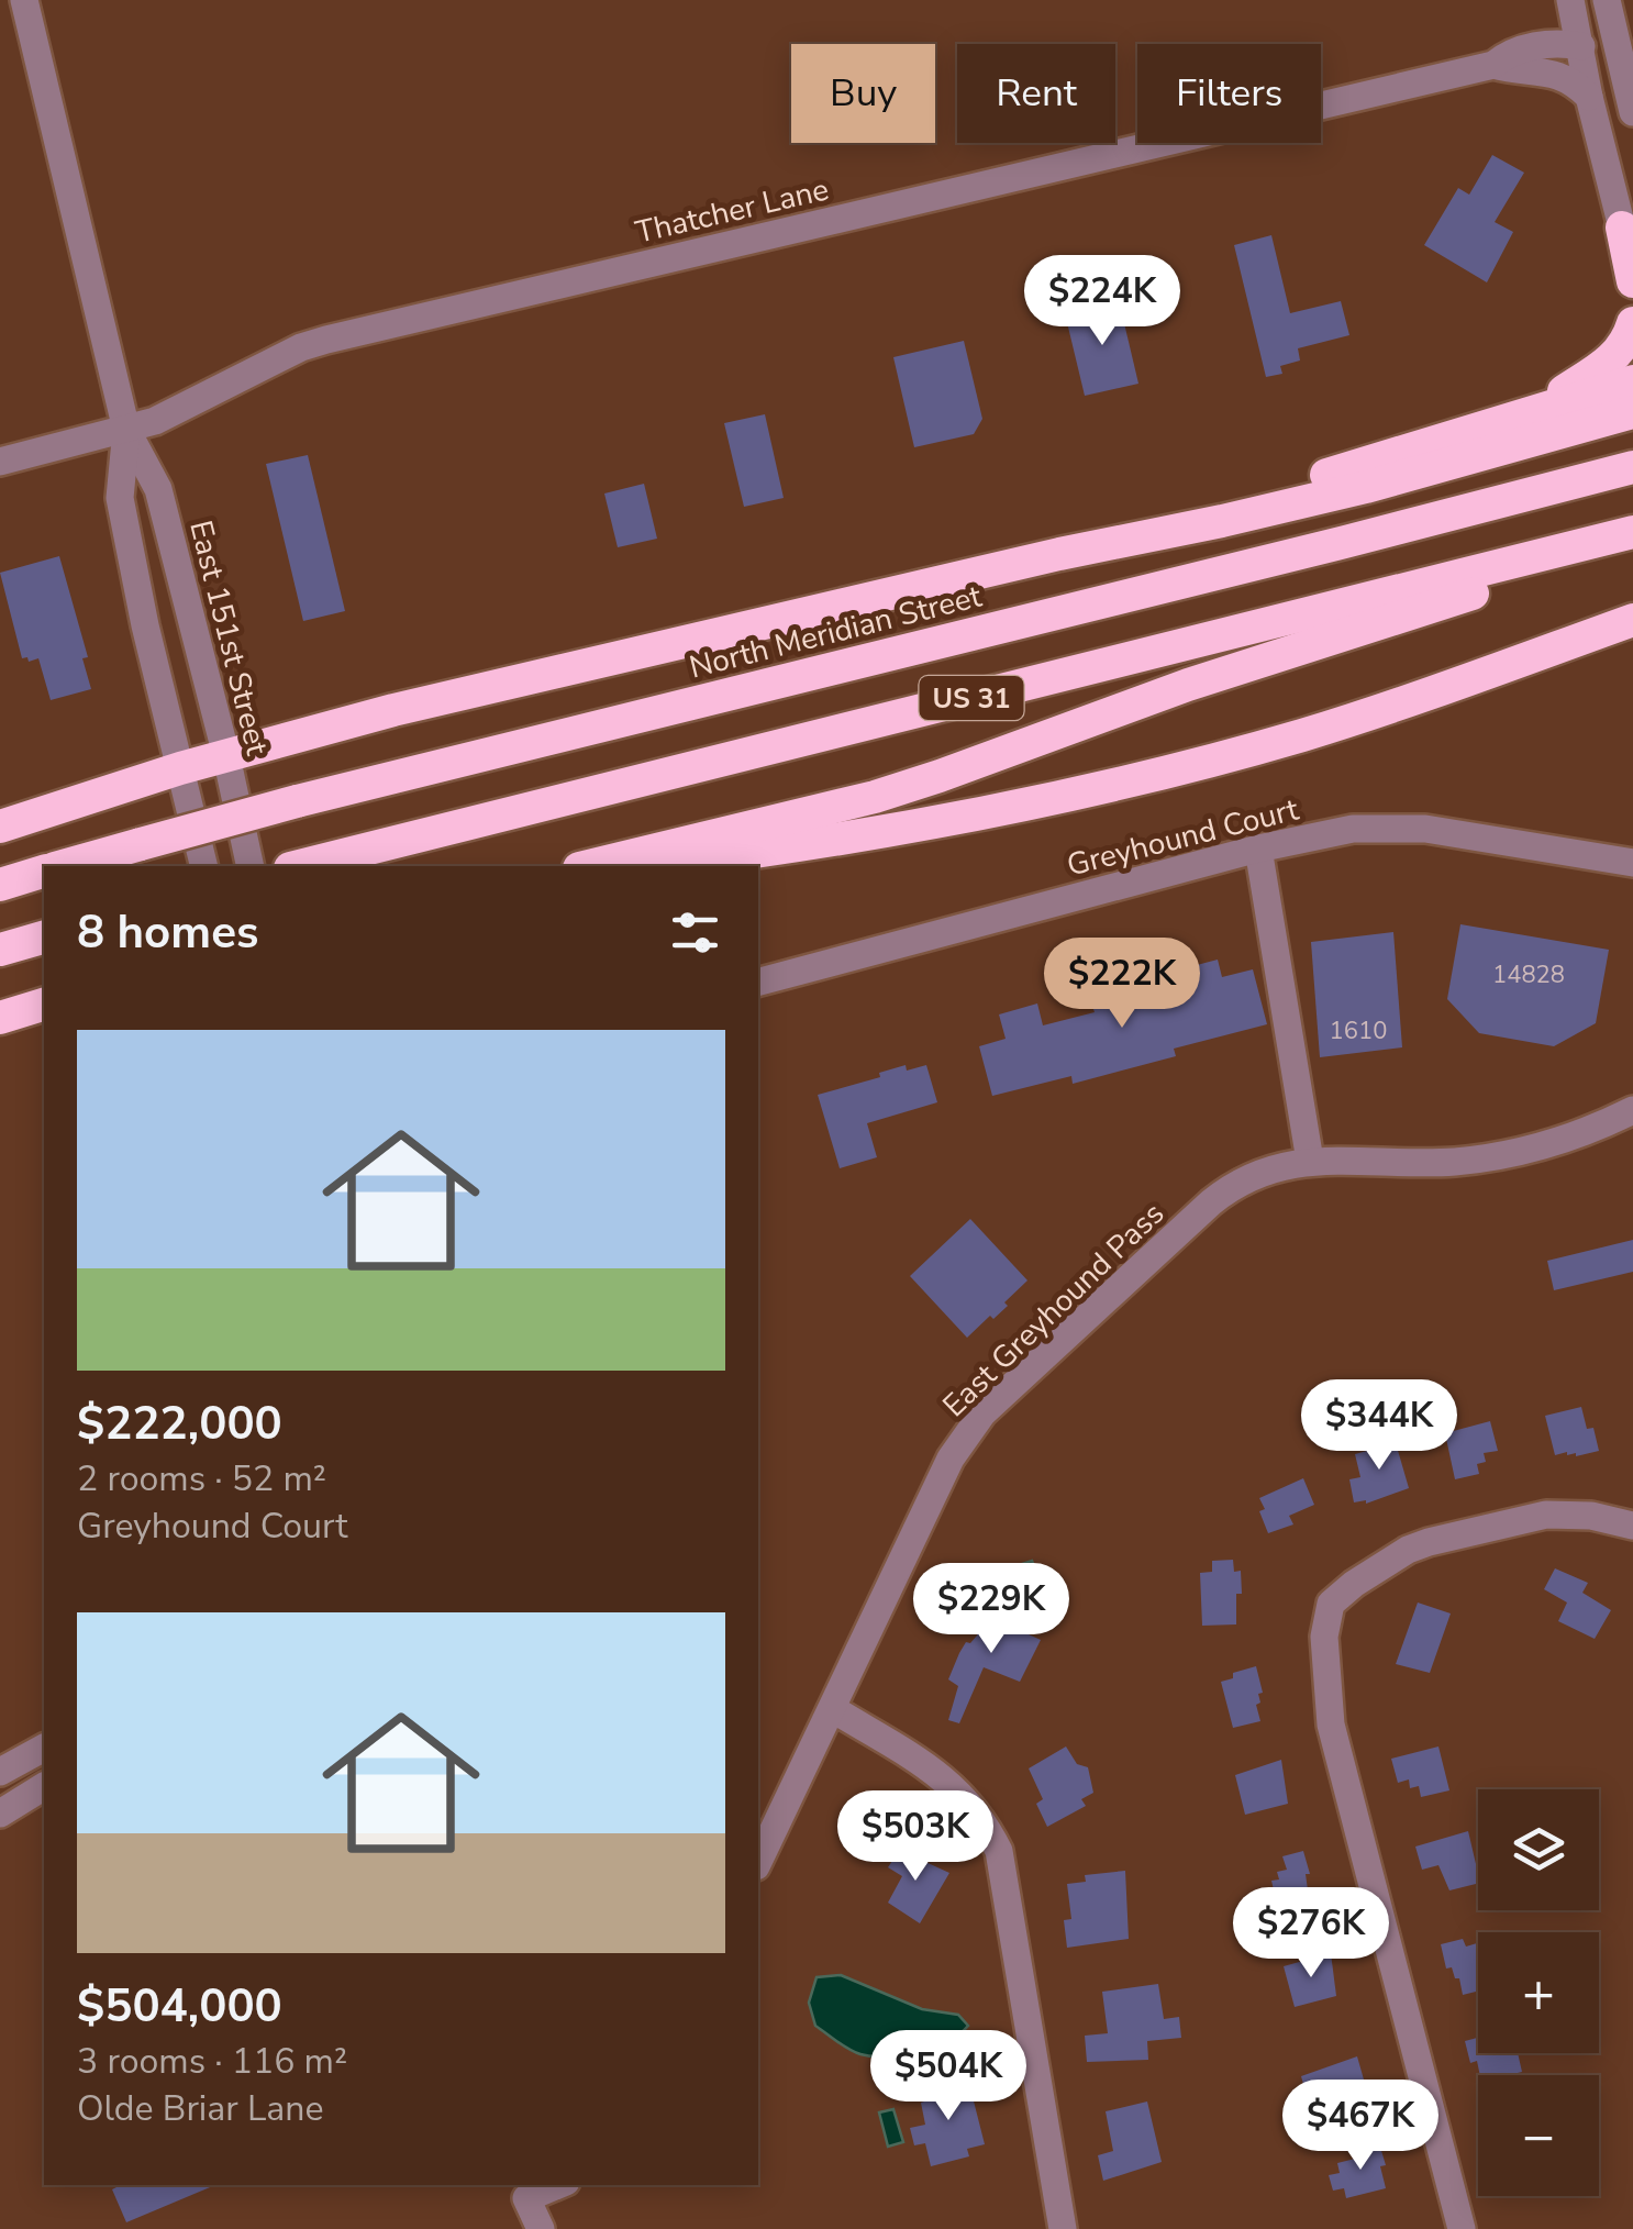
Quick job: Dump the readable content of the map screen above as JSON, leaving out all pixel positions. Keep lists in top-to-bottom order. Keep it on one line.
{"streets":{"highway":["North Meridian Street","US 31"],"street":["Thatcher Lane","East 151st Street","Greyhound Court","East Greyhound Pass"]},"crossings":[["Thatcher Lane","East 151st Street"]],"house_numbers":["14828","1610"],"page":{"chip":["Buy","Rent","Filters"],"price":["$224K","$222K","$344K","$229K","$503K","$276K","$504K","$467K"],"heading":"8 homes","list":[{"name":"$222,000","note":"2 rooms · 52 m² · Greyhound Court"},{"name":"$504,000","note":"3 rooms · 116 m² · Olde Briar Lane"}],"map_buttons":["+","−"]}}
